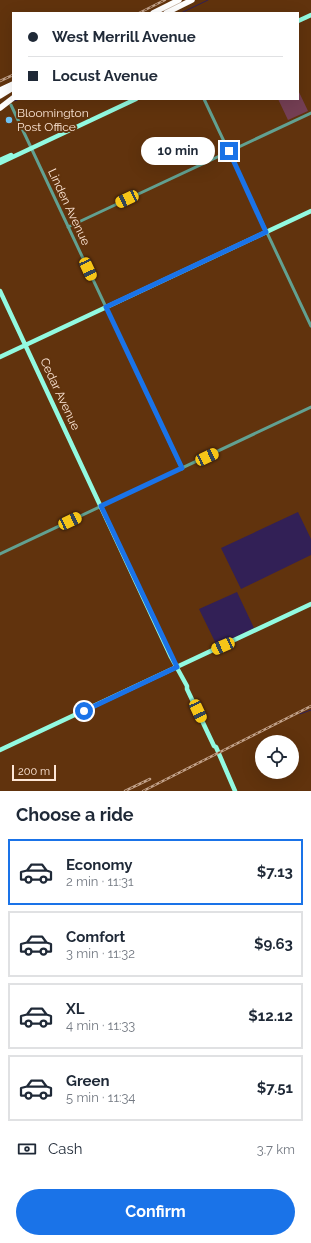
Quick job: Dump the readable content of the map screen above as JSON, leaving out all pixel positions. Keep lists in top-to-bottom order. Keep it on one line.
{"streets":{"main road":["Cedar Avenue"],"street":["Linden Avenue"]},"places":["Bloomington Post Office"],"scale_bar":"200 m","page":{"banner":["West Merrill Avenue","Locust Avenue"],"bubble":"10 min","scale":"200 m","heading":"Choose a ride","list":[{"name":"Economy","note":"2 min · 11:31","value":"$7.13"},{"name":"Comfort","note":"3 min · 11:32","value":"$9.63"},{"name":"XL","note":"4 min · 11:33","value":"$12.12"},{"name":"Green","note":"5 min · 11:34","value":"$7.51"}],"pay":["Cash","3.7 km"],"buttons":"Confirm"}}
